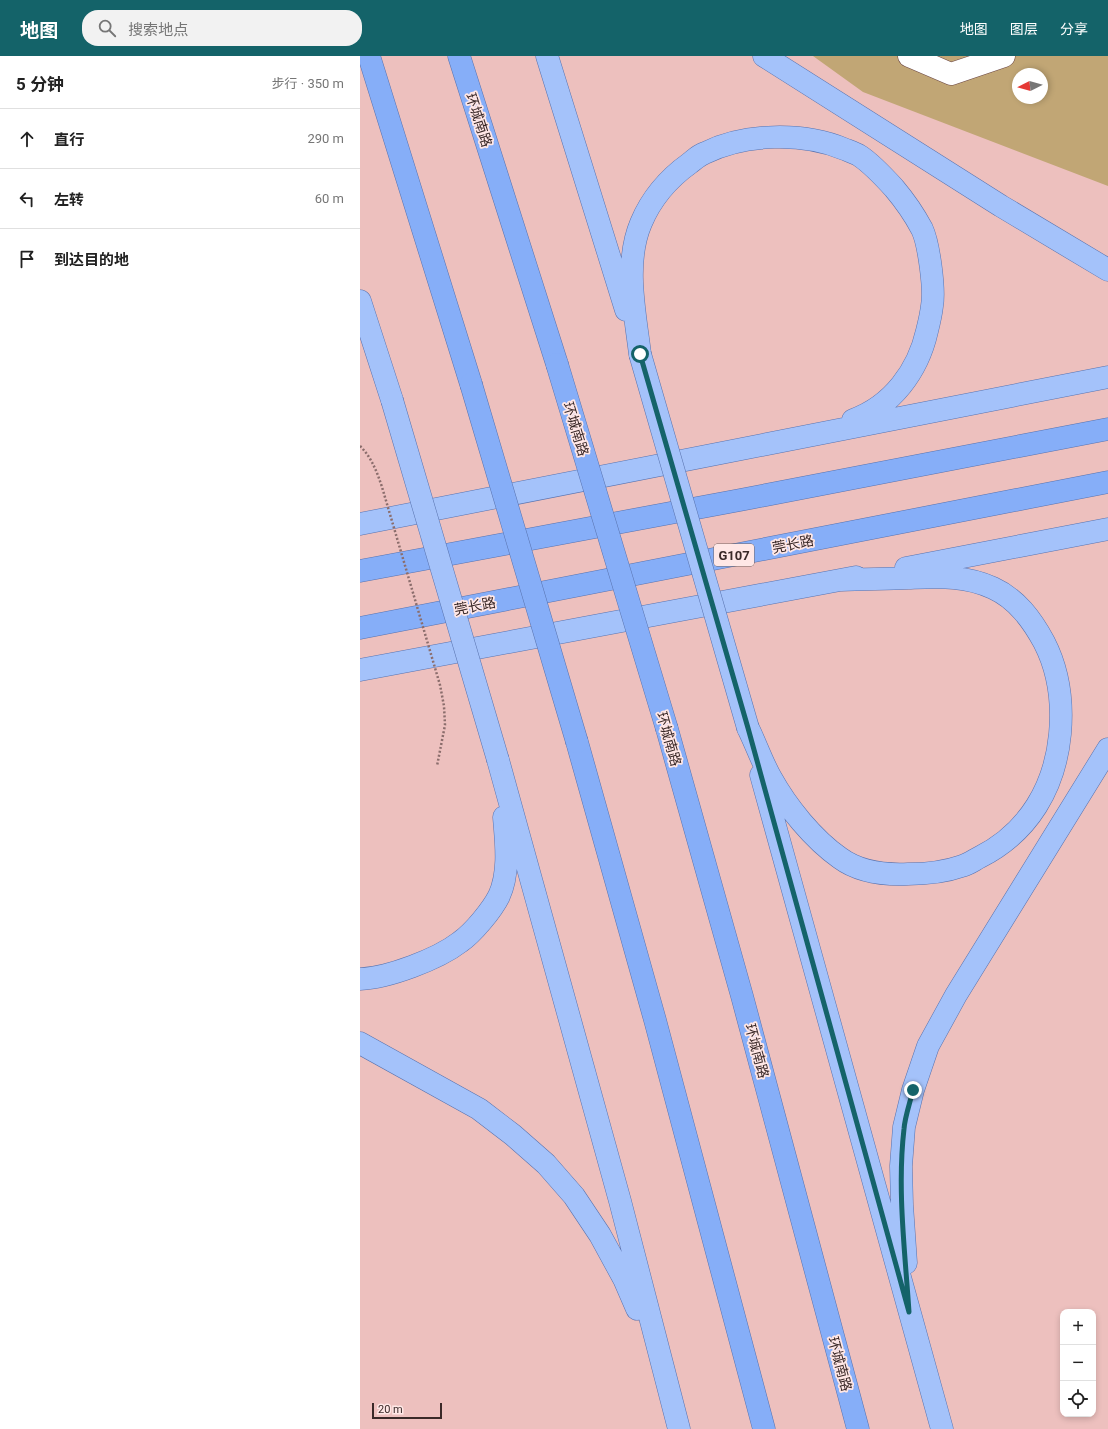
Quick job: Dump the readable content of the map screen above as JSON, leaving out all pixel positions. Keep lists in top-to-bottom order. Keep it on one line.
{"streets":{"highway":["环城南路","莞长路","G107"]},"scale_bar":"20 m","north":"left","page":{"header":"地图","search":"搜索地点","nav":["地图","图层","分享"],"heading":["5 分钟","步行 · 350 m"],"list":[["直行","290 m"],["左转","60 m"],"到达目的地"],"map_buttons":["+","−"],"scale":"20 m"}}
